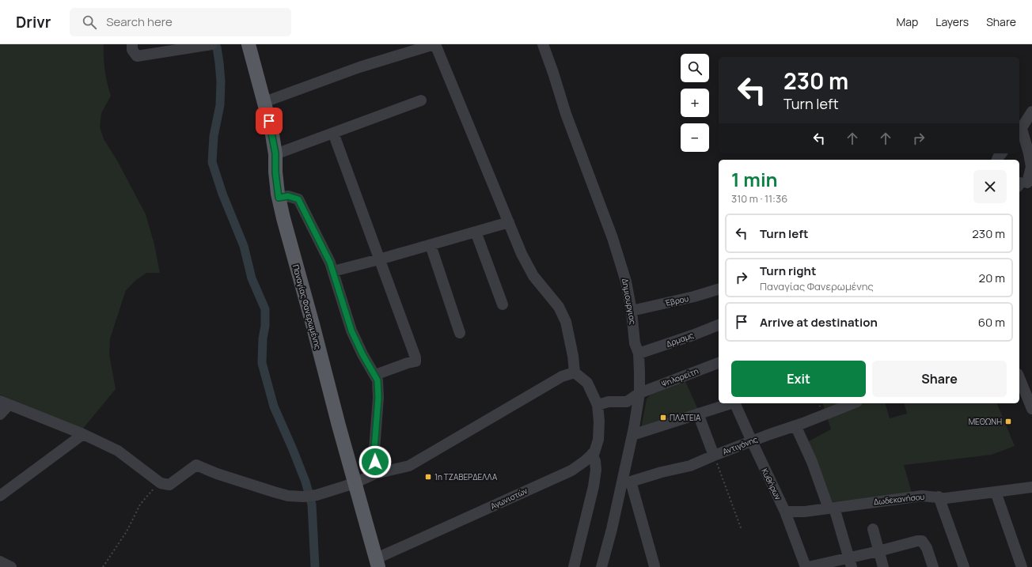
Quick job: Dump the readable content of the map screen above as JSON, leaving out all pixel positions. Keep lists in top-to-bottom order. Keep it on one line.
{"streets":{"main road":["Παναγίας Φανερωμένης"],"street":["Έβρου","Δημιουργιας","Δρμαμς","Ψηλορείτη","Αντιγόνης","Κυθήρων","Αγωνιστών","Δωδεκανήσου"]},"crossings":[["Έβρου","Δημιουργιας"],["Δημιουργιας","Δρμαμς"],["Δημιουργιας","Ψηλορείτη"],["Δημιουργιας","Αντιγόνης"],["Παναγίας Φανερωμένης","Αγωνιστών"],["Ψηλορείτη","Αγωνιστών"],["Αντιγόνης","Κυθήρων"],["Κυθήρων","Δωδεκανήσου"]],"places":{"transit":["ΠΛΑΤΕΙΑ","ΜΕΘΩΝΗ","1η ΤΖΑΒΕΡΔΕΛΛΑ"]},"page":{"header":"Drivr","search":"Search here","nav":["Map","Layers","Share"],"map_buttons":["+","−"],"turn":["230 m","Turn left"],"heading":["1 min","310 m · 11:36"],"list":[{"name":"Turn left","value":"230 m"},{"name":"Turn right","note":"Παναγίας Φανερωμένης","value":"20 m"},{"name":"Arrive at destination","value":"60 m"}],"buttons":["Exit","Share"]}}
